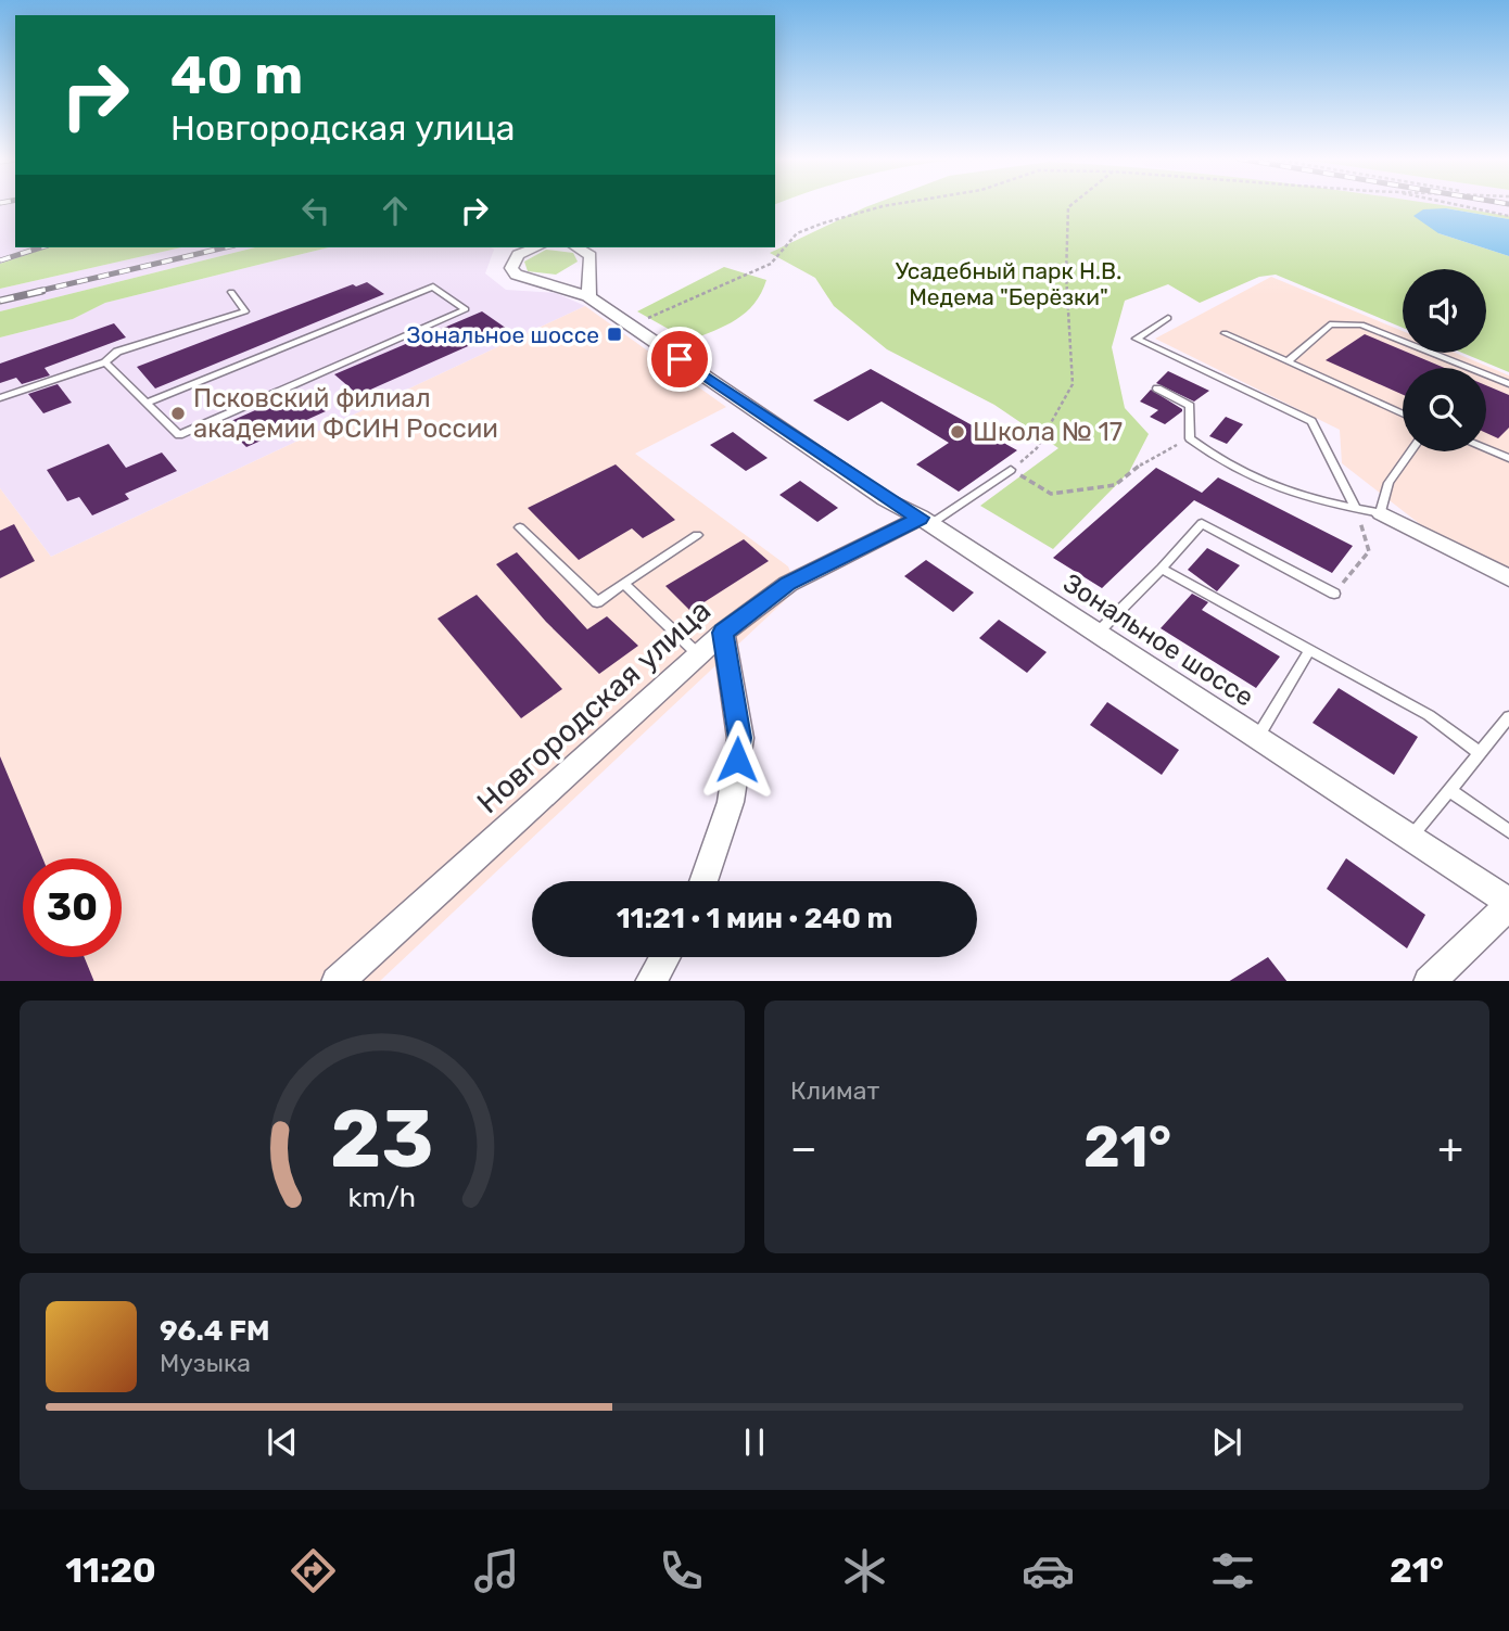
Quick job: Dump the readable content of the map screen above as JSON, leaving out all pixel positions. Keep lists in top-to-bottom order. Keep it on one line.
{"streets":{"street":["Зональное шоссе","Новгородская улица"]},"crossings":[["Зональное шоссе","Новгородская улица"]],"parks":["Усадебный парк Н.В. Медема \"Берёзки\""],"places":{"transit":["Зональное шоссе"],"other":["Псковский филиал академии ФСИН России","Школа № 17"]},"page":{"turn":["40 m","Новгородская улица"],"limit":"30","trip":"11:21 · 1 мин · 240 m","tile":"Климат","heat":["−","21°","+"],"song":["96.4 FM","Музыка"],"tabs":["11:20","21°"],"gauge":["23","km/h"]}}
